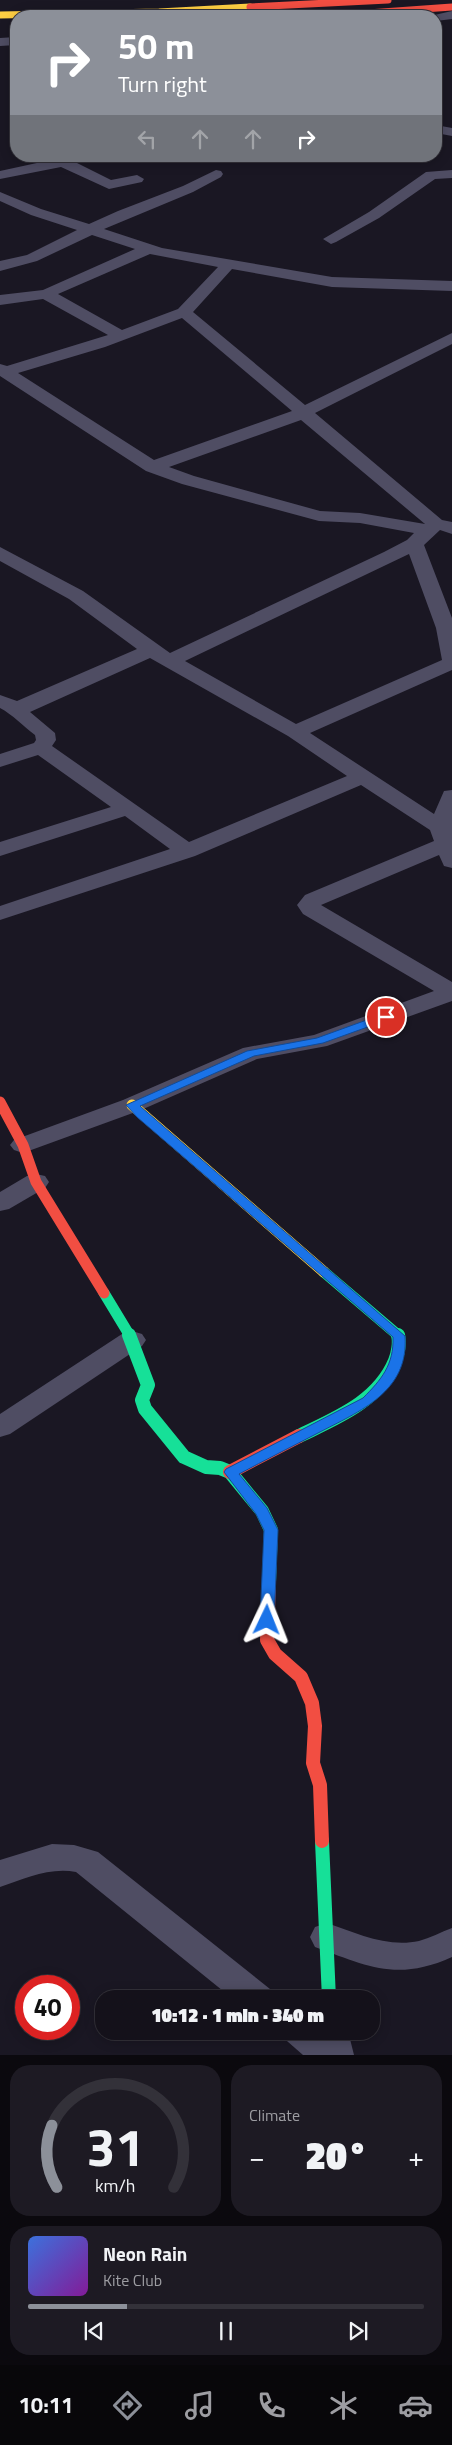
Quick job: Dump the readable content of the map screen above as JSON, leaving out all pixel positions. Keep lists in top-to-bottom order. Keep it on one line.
{"page":{"turn":["50 m","Turn right"],"limit":"40","trip":"10:12 · 1 min · 340 m","tile":"Climate","heat":["−","20°","+"],"song":["Neon Rain","Kite Club"],"tabs":"10:11","gauge":["31","km/h"]}}
